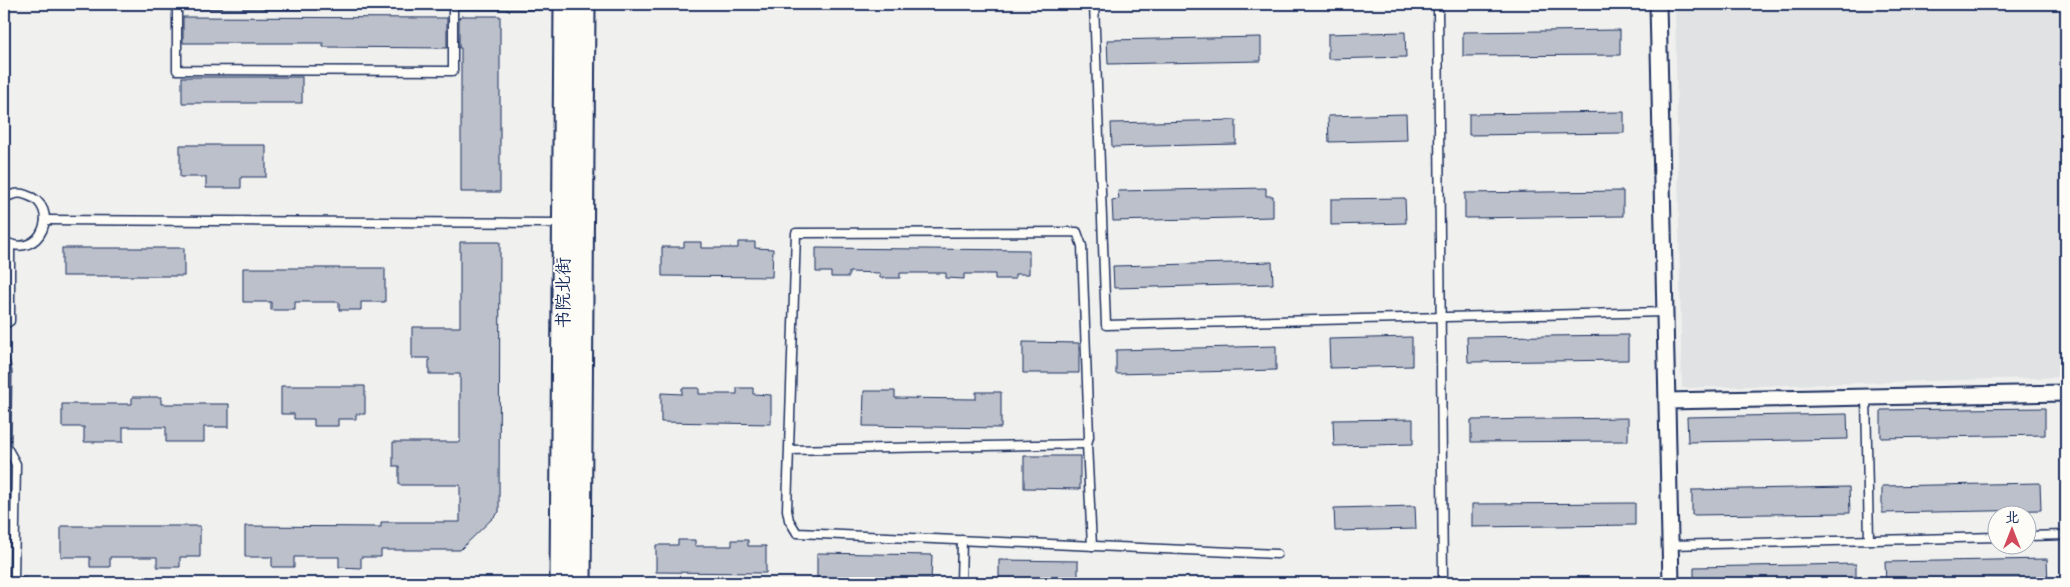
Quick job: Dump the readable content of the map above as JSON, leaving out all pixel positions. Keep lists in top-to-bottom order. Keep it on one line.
{"streets":{"street":["书院北街"]},"north":"top"}
